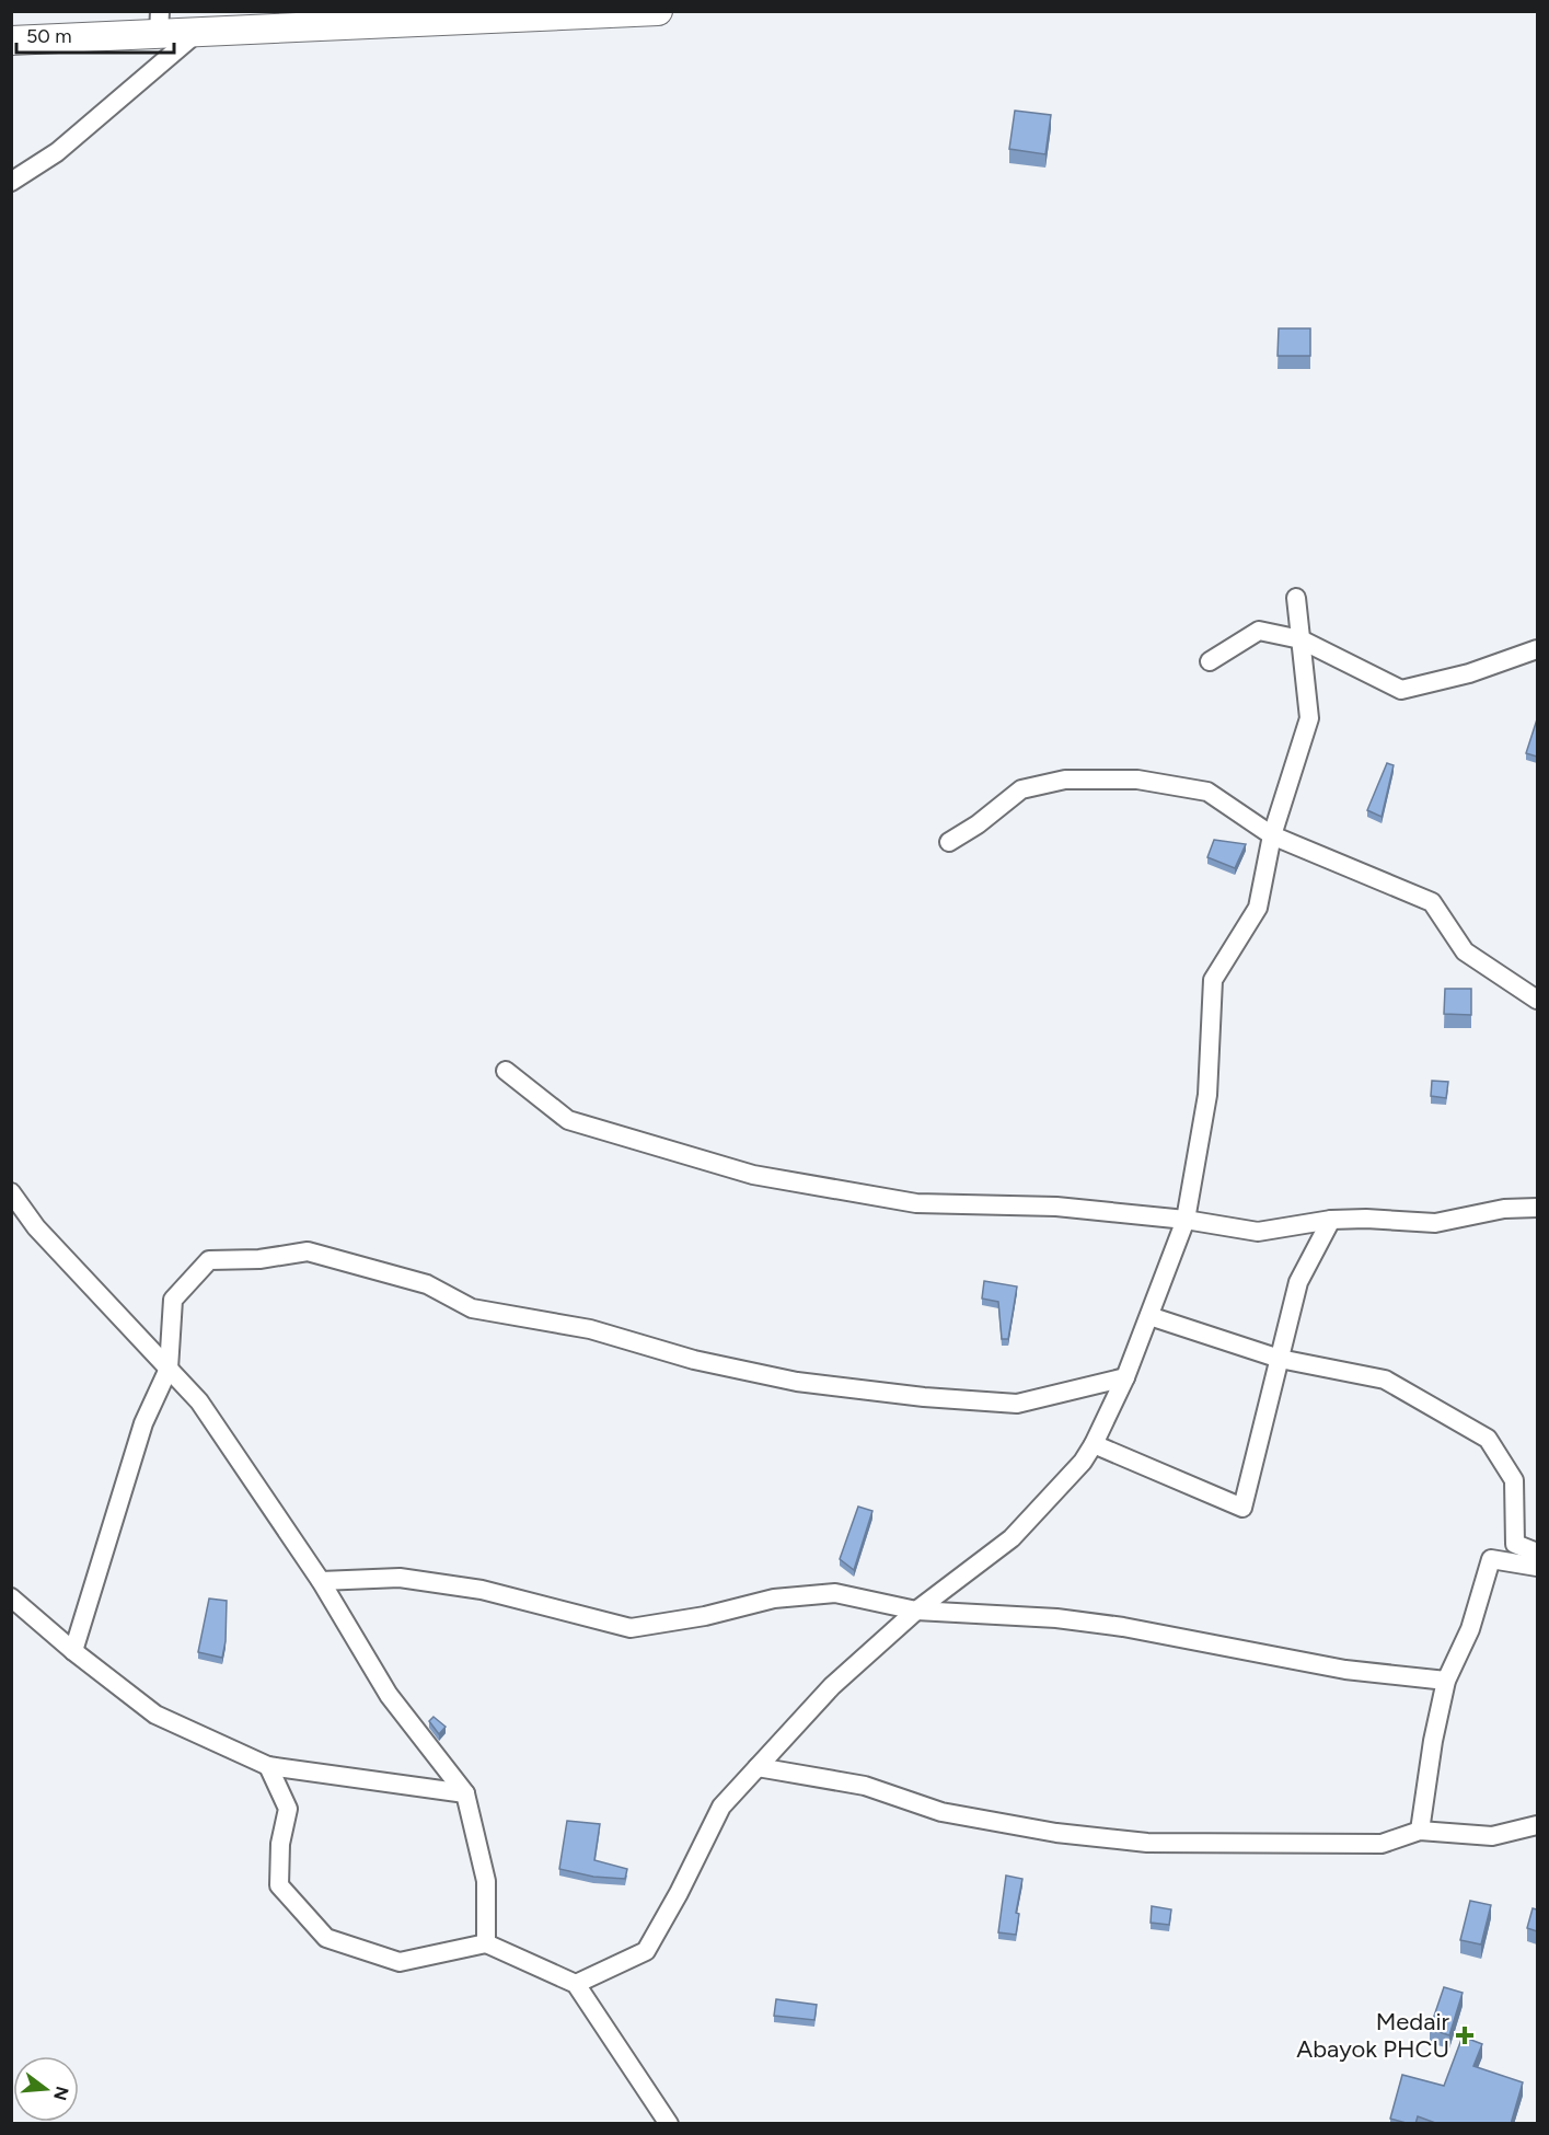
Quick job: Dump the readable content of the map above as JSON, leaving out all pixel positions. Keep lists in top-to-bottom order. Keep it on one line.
{"places":{"health":["Medair Abayok PHCU"]},"scale_bar":"50 m","north":"right"}
